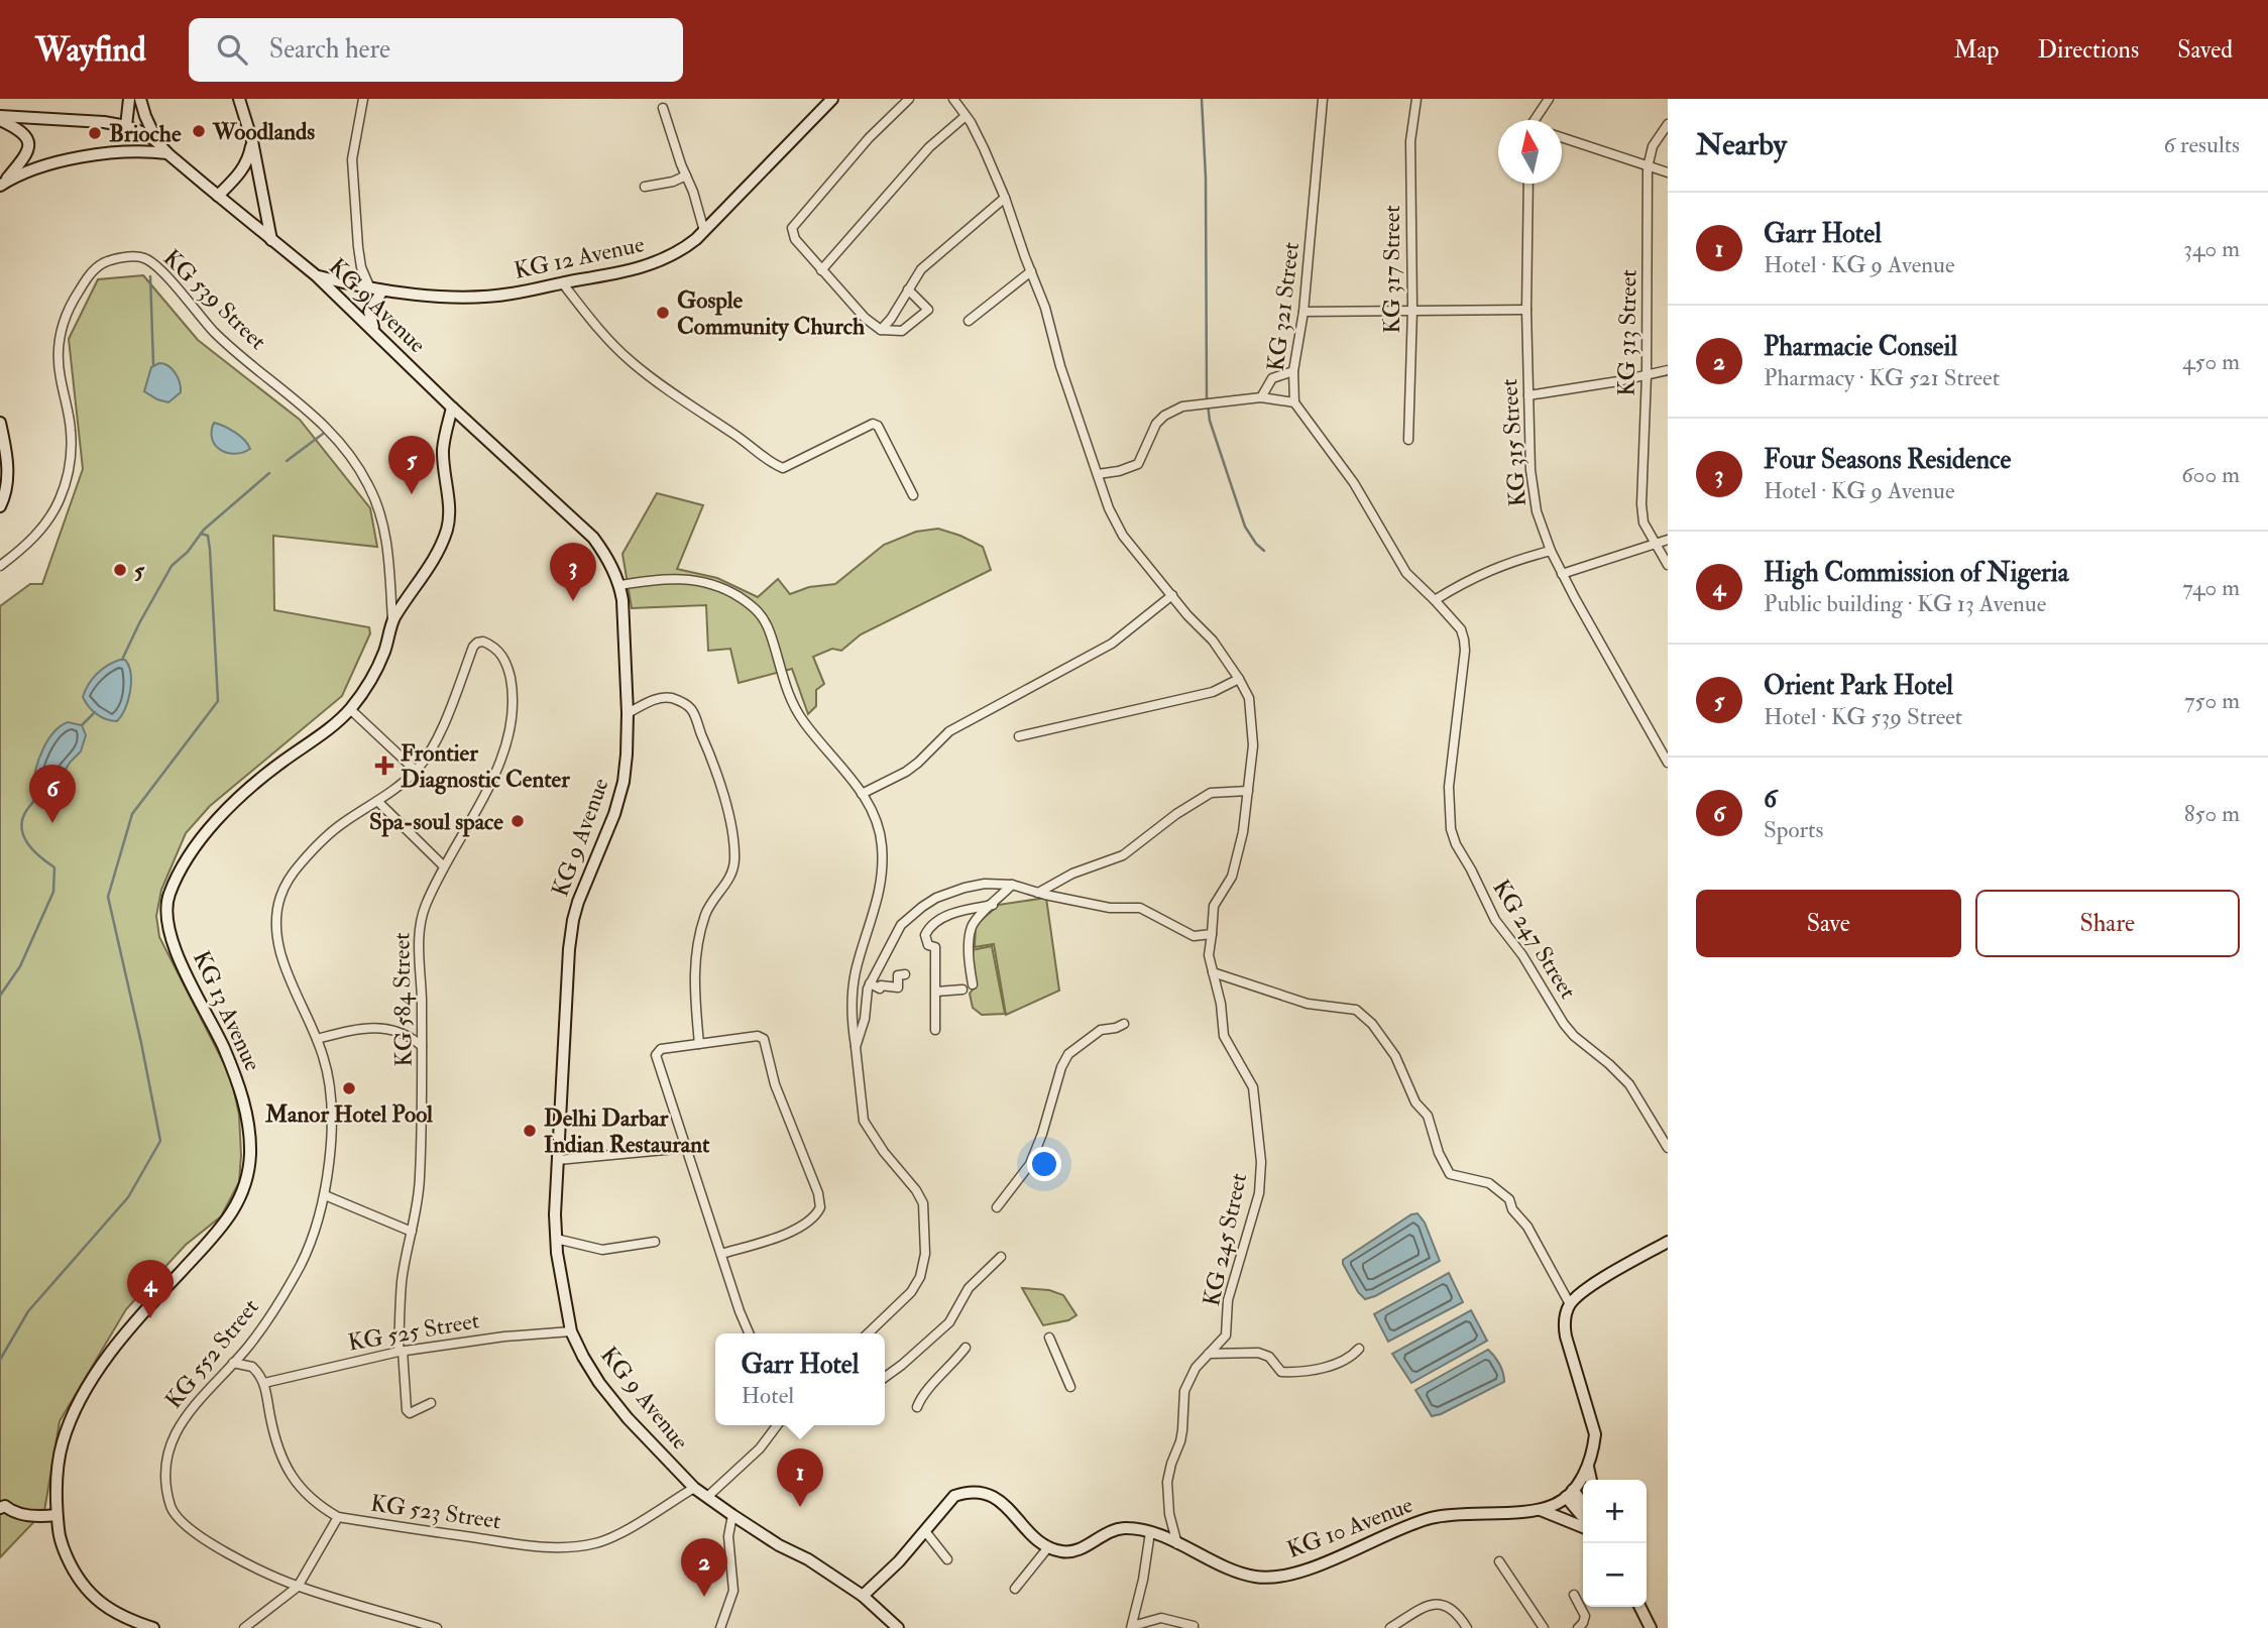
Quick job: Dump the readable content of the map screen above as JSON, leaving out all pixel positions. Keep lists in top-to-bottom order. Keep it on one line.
{"streets":{"main road":["KG 12 Avenue","KG 9 Avenue","KG 13 Avenue","KG 10 Avenue"],"street":["KG 317 Street","KG 539 Street","KG 321 Street","KG 313 Street","KG 315 Street","KG 247 Street","KG 584 Street","KG 245 Street","KG 525 Street","KG 552 Street","KG 523 Street"]},"crossings":[["KG 12 Avenue","KG 9 Avenue"],["KG 539 Street","KG 13 Avenue"],["KG 9 Avenue","KG 13 Avenue"],["KG 9 Avenue","KG 525 Street"],["KG 9 Avenue","KG 523 Street"],["KG 321 Street","KG 247 Street"],["KG 584 Street","KG 525 Street"],["KG 584 Street","KG 552 Street"],["KG 245 Street","KG 10 Avenue"],["KG 525 Street","KG 523 Street"],["KG 552 Street","KG 523 Street"]],"places":{"other":["Woodlands","Brioche","Gosple Community Church","5","Spa-soul space","Manor Hotel Pool","Delhi Darbar Indian Restaurant"],"health":["Frontier Diagnostic Center"]},"north":"top","page":{"header":"Wayfind","search":"Search here","nav":["Map","Directions","Saved"],"heading":["Nearby","6 results"],"list":[{"mark":"1","name":"Garr Hotel","note":"Hotel · KG 9 Avenue","value":"340 m"},{"mark":"2","name":"Pharmacie Conseil","note":"Pharmacy · KG 521 Street","value":"450 m"},{"mark":"3","name":"Four Seasons Residence","note":"Hotel · KG 9 Avenue","value":"600 m"},{"mark":"4","name":"High Commission of Nigeria","note":"Public building · KG 13 Avenue","value":"740 m"},{"mark":"5","name":"Orient Park Hotel","note":"Hotel · KG 539 Street","value":"750 m"},{"mark":"6","name":"6","note":"Sports","value":"850 m"}],"pins":["5","3","6","4","1","2"],"buttons":["Save","Share"],"popup":["Garr Hotel","Hotel"],"map_buttons":["+","−"]}}
